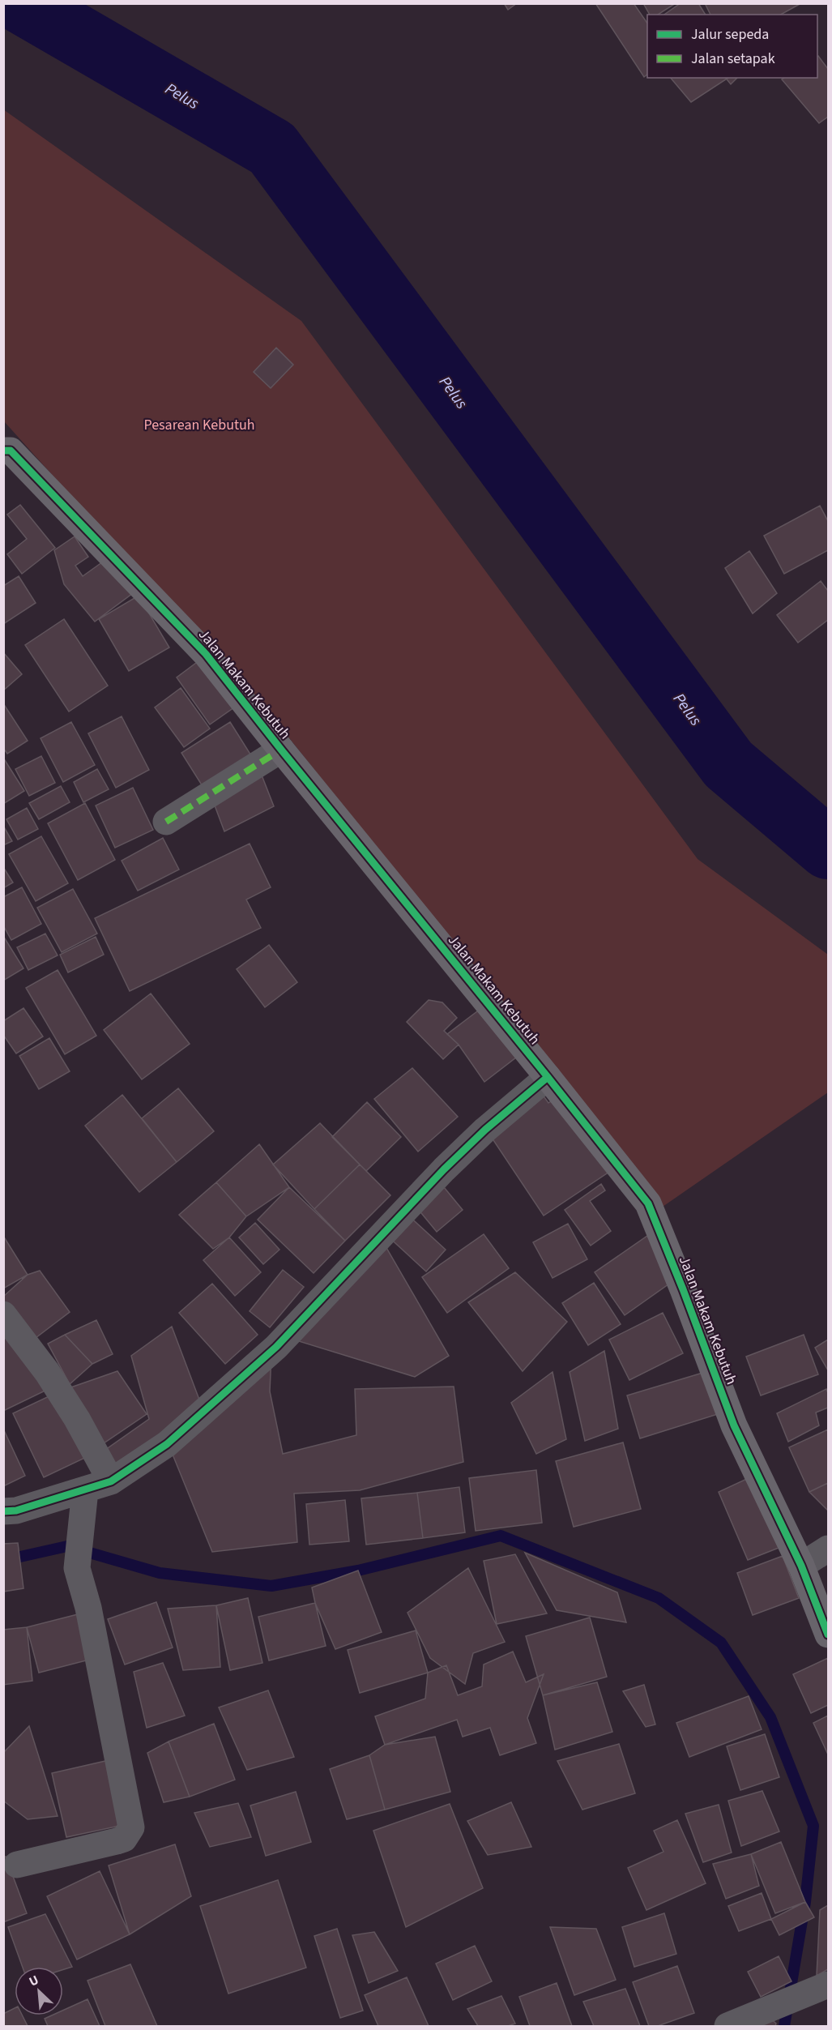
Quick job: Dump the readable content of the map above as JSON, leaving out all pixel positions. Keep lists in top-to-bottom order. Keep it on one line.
{"streets":{"street":["Jalan Makam Kebutuh"]},"water":["Pelus"],"parks":["Pesarean Kebutuh"],"legend":["Jalur sepeda","Jalan setapak"],"north":"top left"}
